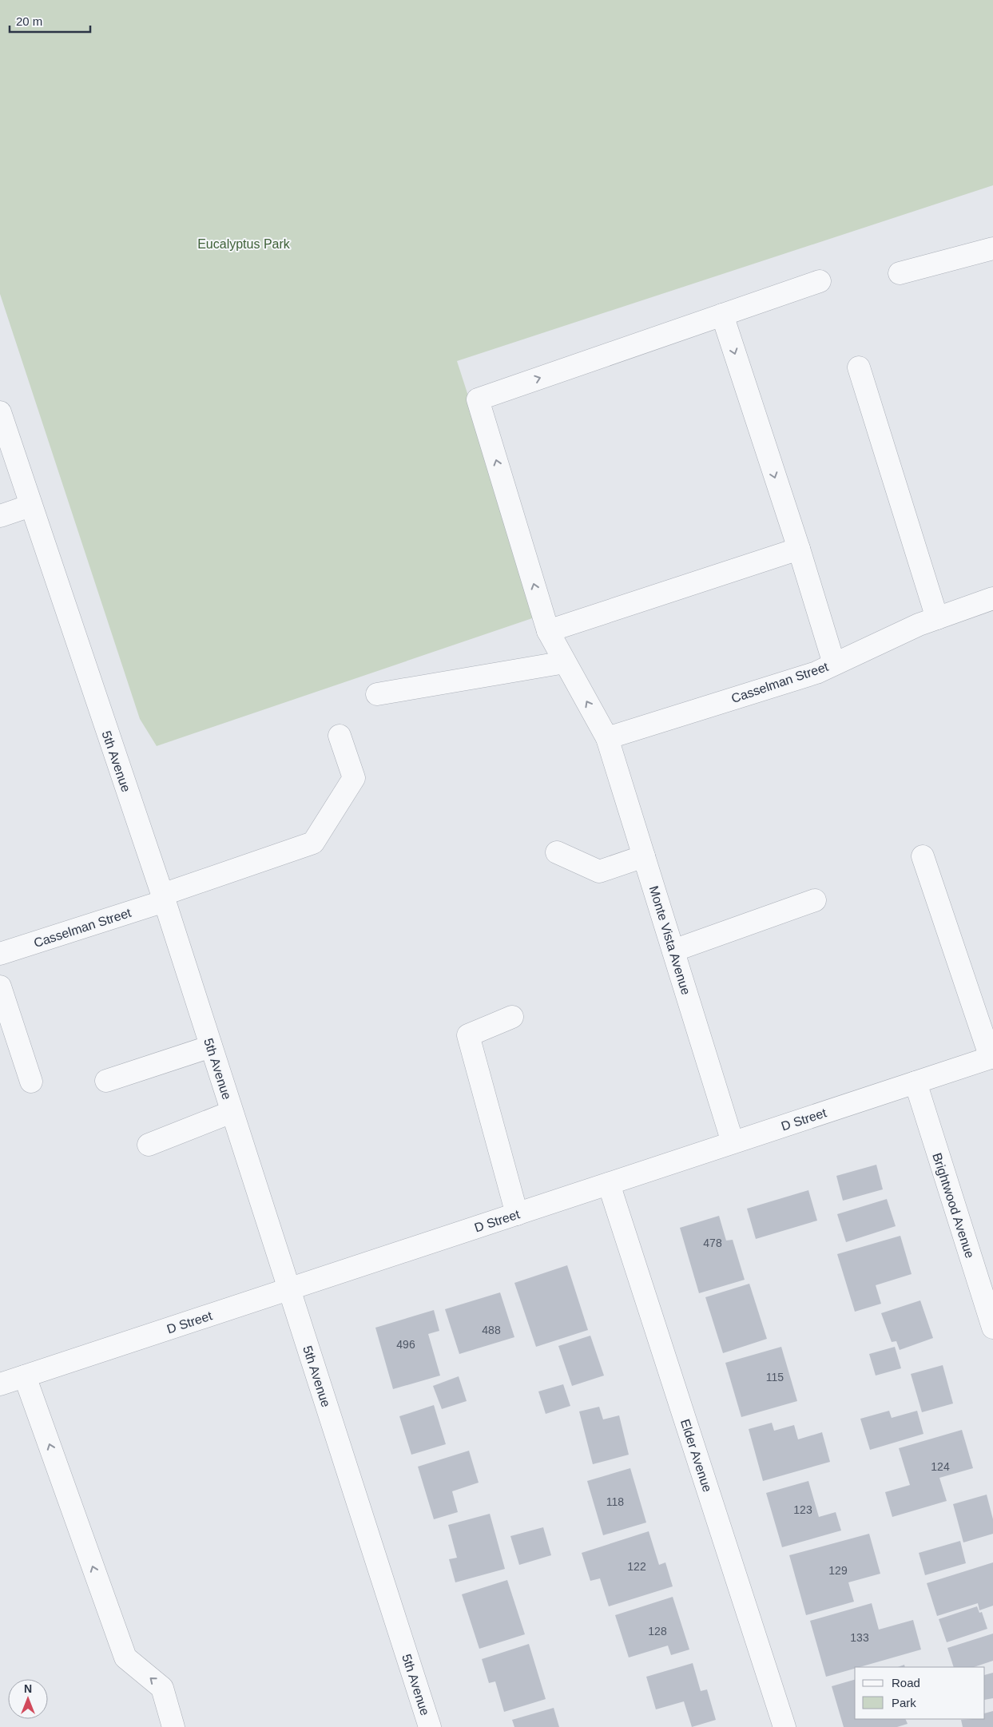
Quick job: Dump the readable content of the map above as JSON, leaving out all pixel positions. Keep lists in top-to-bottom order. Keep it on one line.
{"streets":{"street":["Casselman Street","5th Avenue","Monte Vista Avenue","D Street","Brightwood Avenue","Elder Avenue"]},"crossings":[["Casselman Street","5th Avenue"],["Casselman Street","Monte Vista Avenue"],["5th Avenue","D Street"],["Monte Vista Avenue","D Street"],["D Street","Brightwood Avenue"],["D Street","Elder Avenue"]],"parks":["Eucalyptus Park"],"house_numbers":["478","488","496","115","124","118","123","122","129","128","133"],"legend":["Road","Park"],"scale_bar":"20 m","north":"top"}
